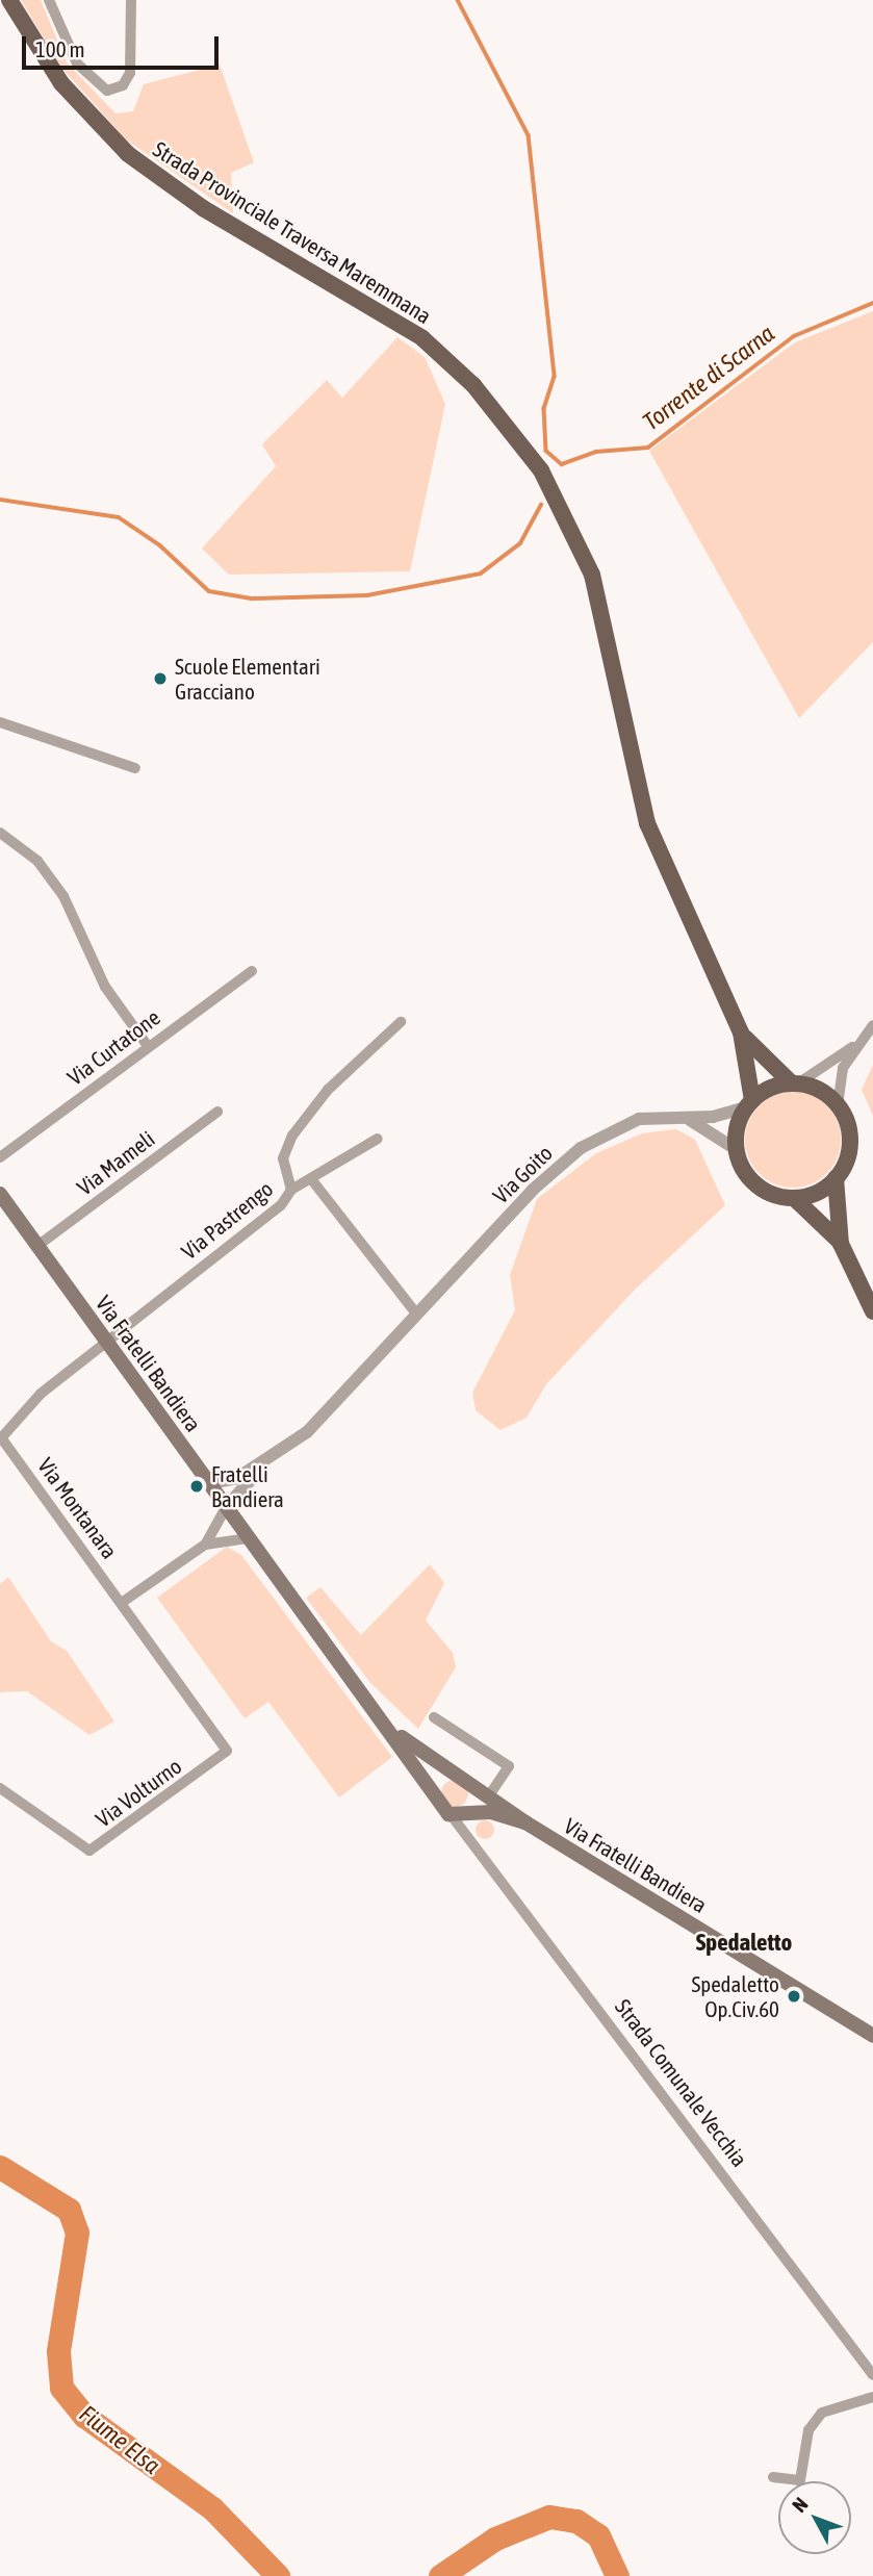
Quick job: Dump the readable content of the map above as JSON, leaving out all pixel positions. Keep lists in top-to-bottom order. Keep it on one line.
{"streets":{"main road":["Strada Provinciale Traversa Maremmana","Via Fratelli Bandiera"],"street":["Via Curtatone","Via Mameli","Via Goito","Via Pastrengo","Via Montanara","Via Volturno","Strada Comunale Vecchia"]},"crossings":[["Strada Provinciale Traversa Maremmana","Via Goito"],["Via Mameli","Via Fratelli Bandiera"],["Via Goito","Via Fratelli Bandiera"],["Via Pastrengo","Via Fratelli Bandiera"],["Via Pastrengo","Via Montanara"],["Via Fratelli Bandiera","Strada Comunale Vecchia"],["Via Montanara","Via Volturno"]],"districts":["Spedaletto"],"water":["Torrente di Scarna","Fiume Elsa"],"places":["Scuole Elementari Gracciano","Fratelli Bandiera","Spedaletto Op.Civ.60"],"scale_bar":"100 m","north":"top left"}
